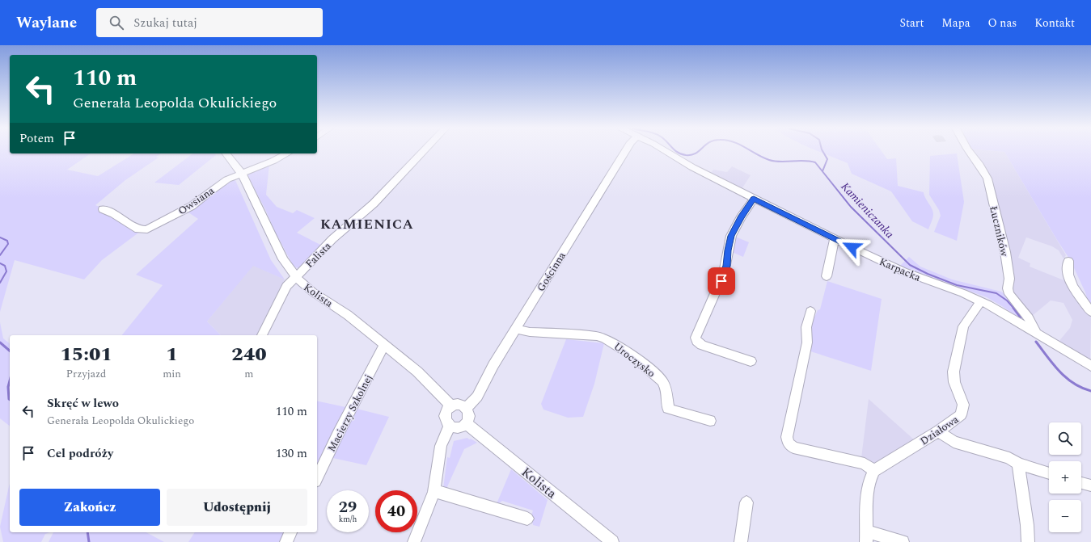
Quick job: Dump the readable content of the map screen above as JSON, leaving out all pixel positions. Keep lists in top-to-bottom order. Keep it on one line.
{"streets":{"street":["Owsiana","Łuczników","Falista","Karpacka","Gościnna","Kolista","Uroczysko","Macierzy Szkolnej","Działowa"]},"crossings":[["Owsiana","Kolista"],["Łuczników","Karpacka"],["Falista","Kolista"],["Karpacka","Działowa"],["Gościnna","Kolista"],["Gościnna","Uroczysko"],["Kolista","Macierzy Szkolnej"]],"districts":["KAMIENICA"],"water":["Kamieniczanka"],"page":{"header":"Waylane","search":"Szukaj tutaj","nav":["Start","Mapa","O nas","Kontakt"],"turn":["110 m","Generała Leopolda Okulickiego"],"then":"Potem","eta":["15:01","Przyjazd","1","min","240","m"],"list":[{"name":"Skręć w lewo","note":"Generała Leopolda Okulickiego","value":"110 m"},{"name":"Cel podróży","value":"130 m"}],"map_buttons":["+","−"],"buttons":["Zakończ","Udostępnij"],"speed":"29 km/h","limit":"40"}}
